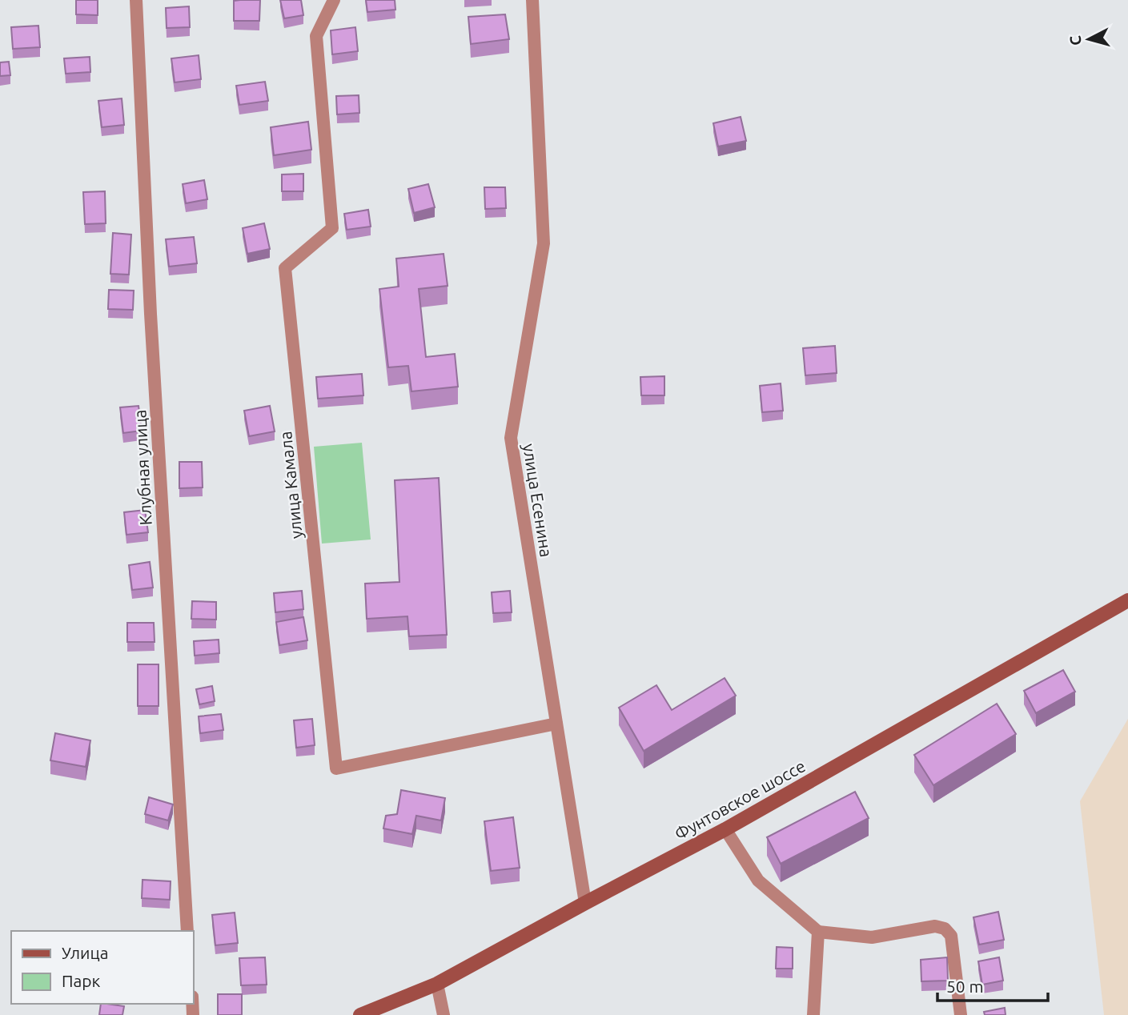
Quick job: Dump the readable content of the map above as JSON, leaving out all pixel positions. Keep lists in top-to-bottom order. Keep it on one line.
{"streets":{"street":["Клубная улица","улица Камала","улица Есенина","Фунтовское шоссе"]},"crossings":[["улица Камала","улица Есенина"],["улица Есенина","Фунтовское шоссе"]],"legend":["Улица","Парк"],"scale_bar":"50 m","north":"left"}
